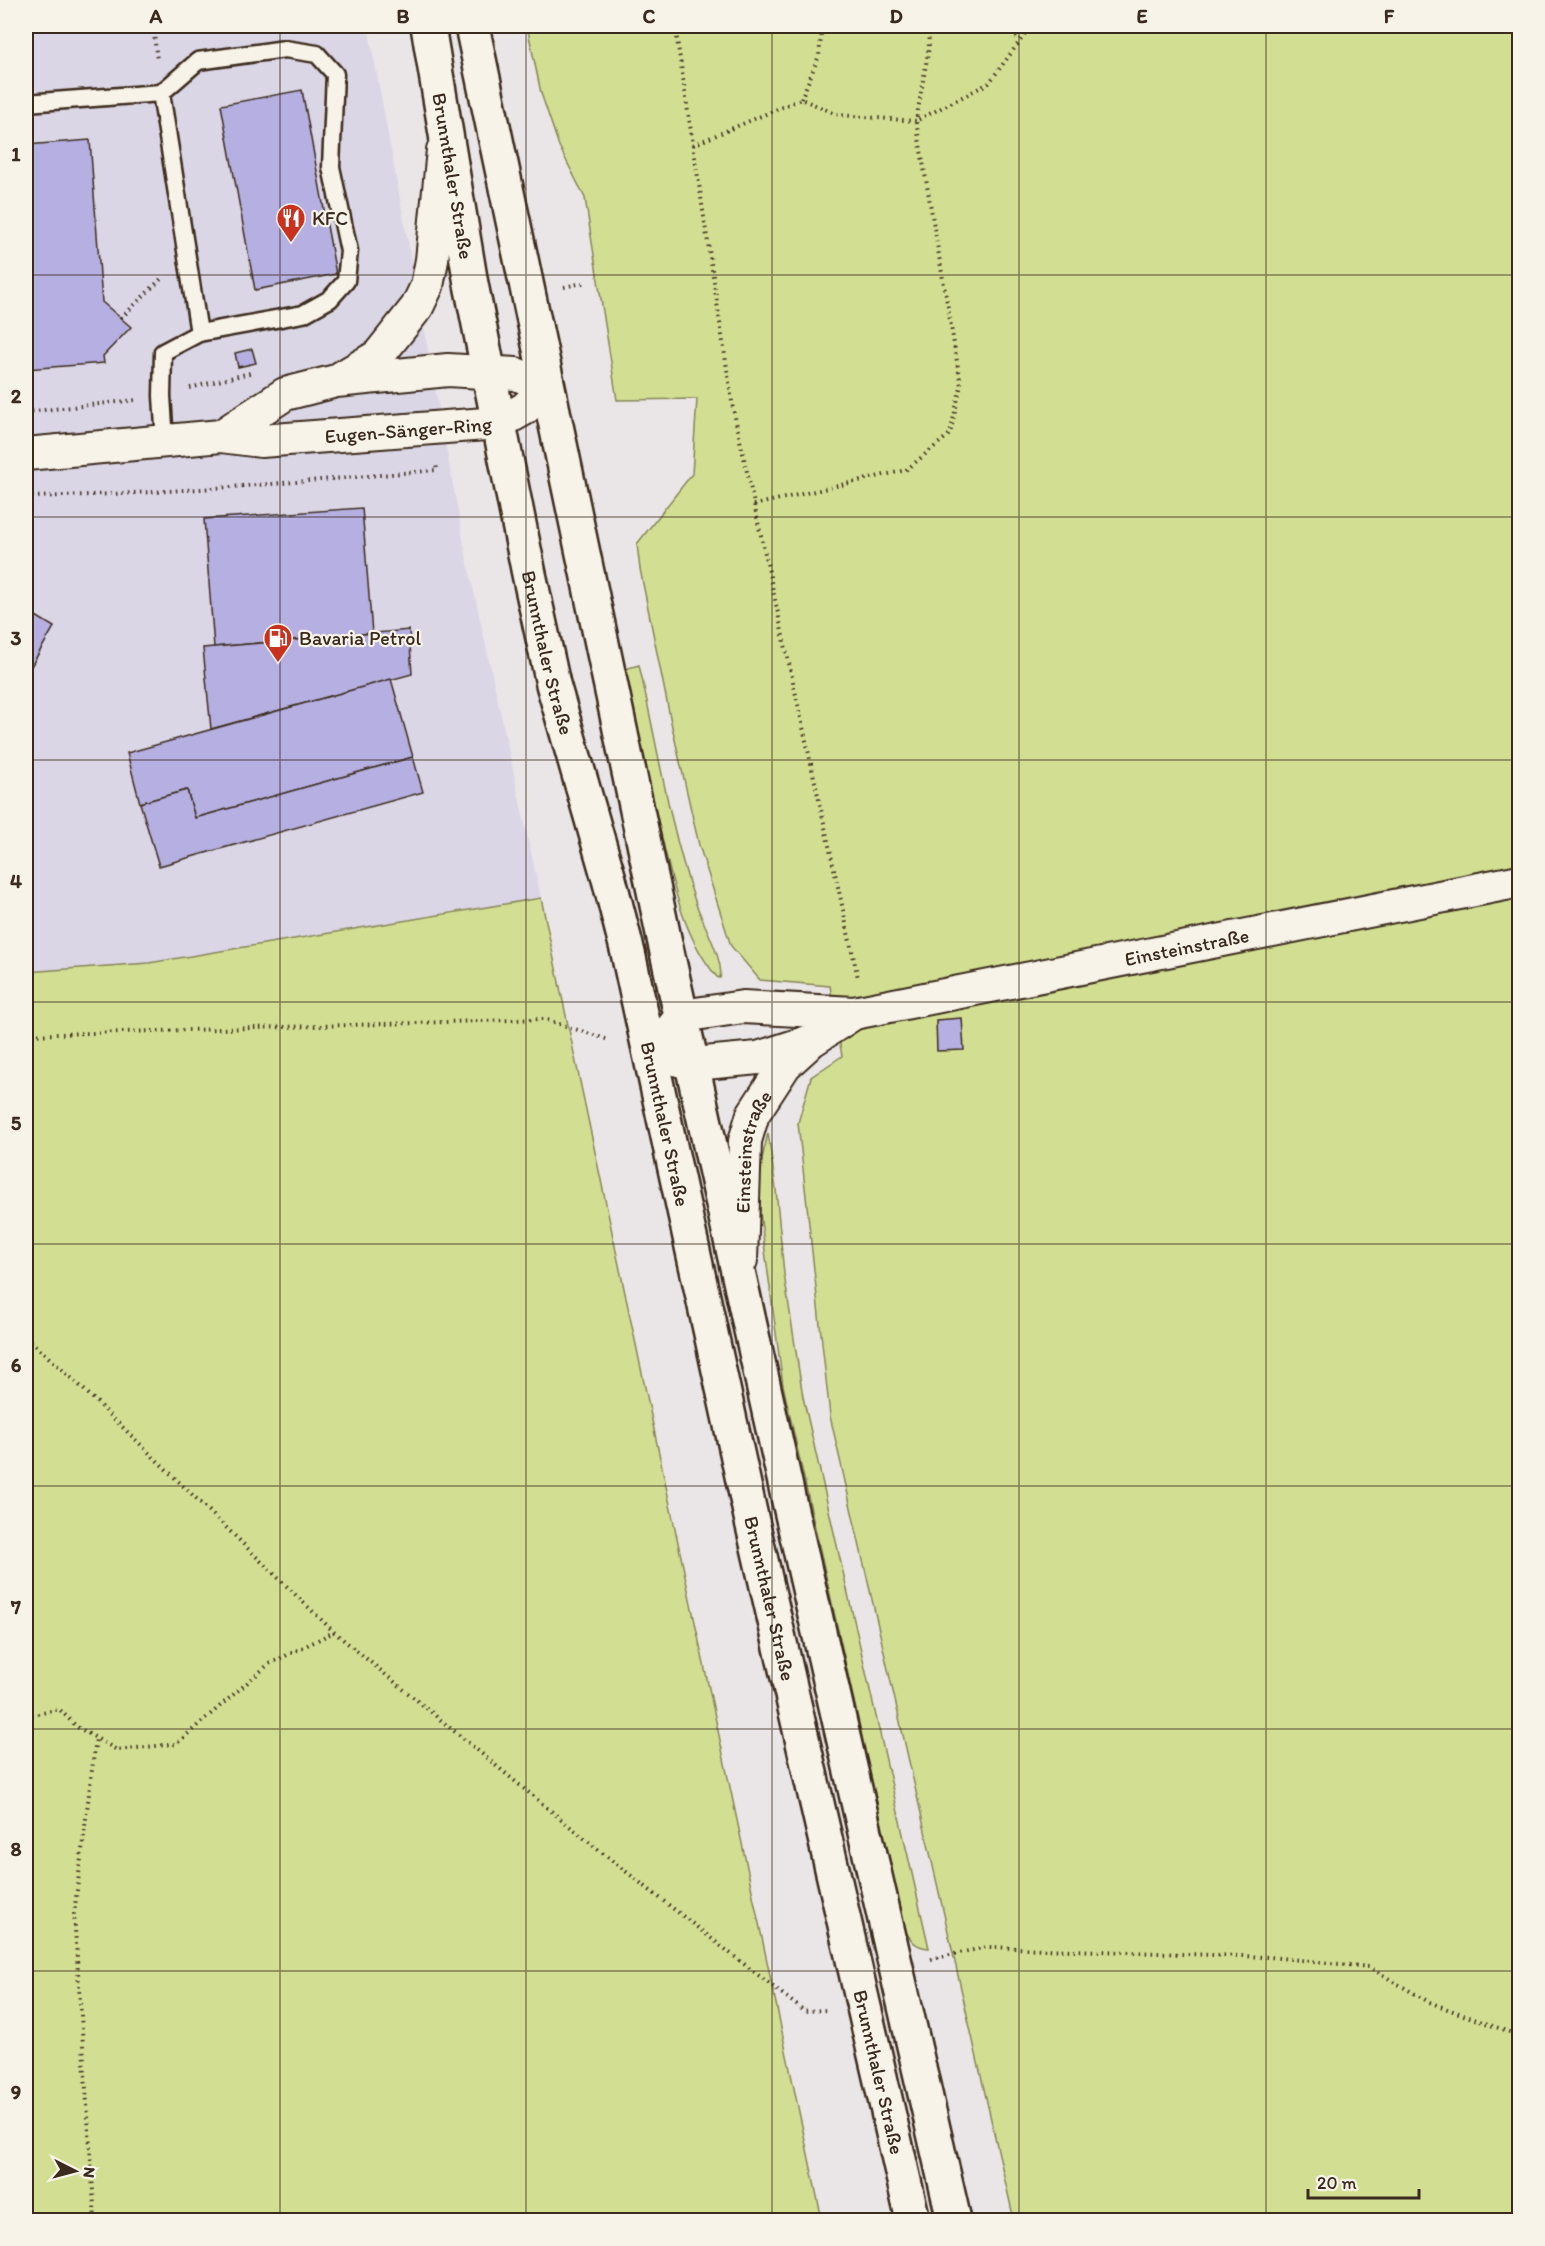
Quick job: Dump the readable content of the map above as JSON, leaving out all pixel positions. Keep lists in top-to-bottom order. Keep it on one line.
{"streets":{"main road":["Brunnthaler Straße"],"street":["Eugen-Sänger-Ring","Einsteinstraße"]},"crossings":[["Brunnthaler Straße","Eugen-Sänger-Ring"],["Brunnthaler Straße","Einsteinstraße"]],"places":{"restaurant":["KFC"],"fuel station":["Bavaria Petrol"]},"scale_bar":"20 m","north":"right","grid":{"columns":["A","B","C","D","E","F"],"rows":["1","2","3","4","5","6","7","8","9"]}}
